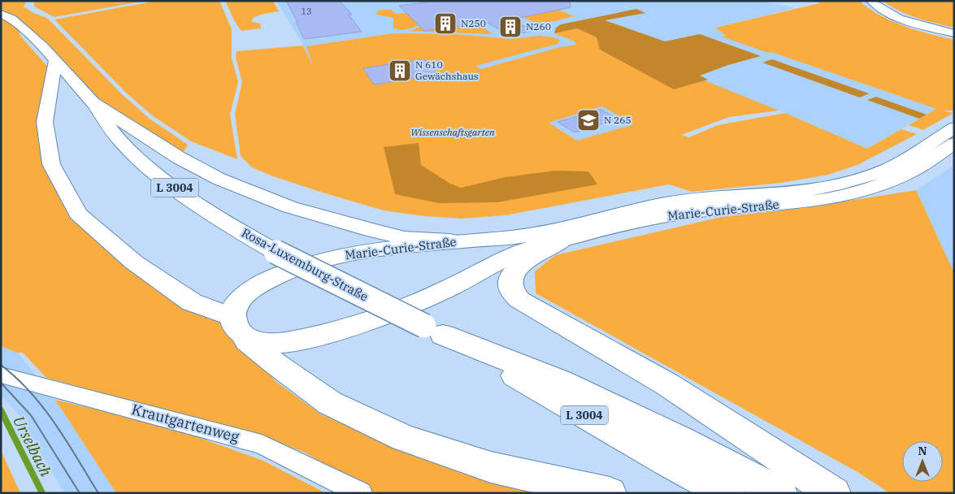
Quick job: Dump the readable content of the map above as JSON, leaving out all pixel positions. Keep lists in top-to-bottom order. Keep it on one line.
{"streets":{"main road":["L 3004","Marie-Curie-Straße","Rosa-Luxemburg-Straße"],"street":["Krautgartenweg"]},"water":["Urselbach"],"parks":["Wissenschaftsgarten"],"places":{"building":["N250","N260","N 610 Gewächshaus"],"school or university":["N 265"]},"house_numbers":["13"],"north":"top"}
